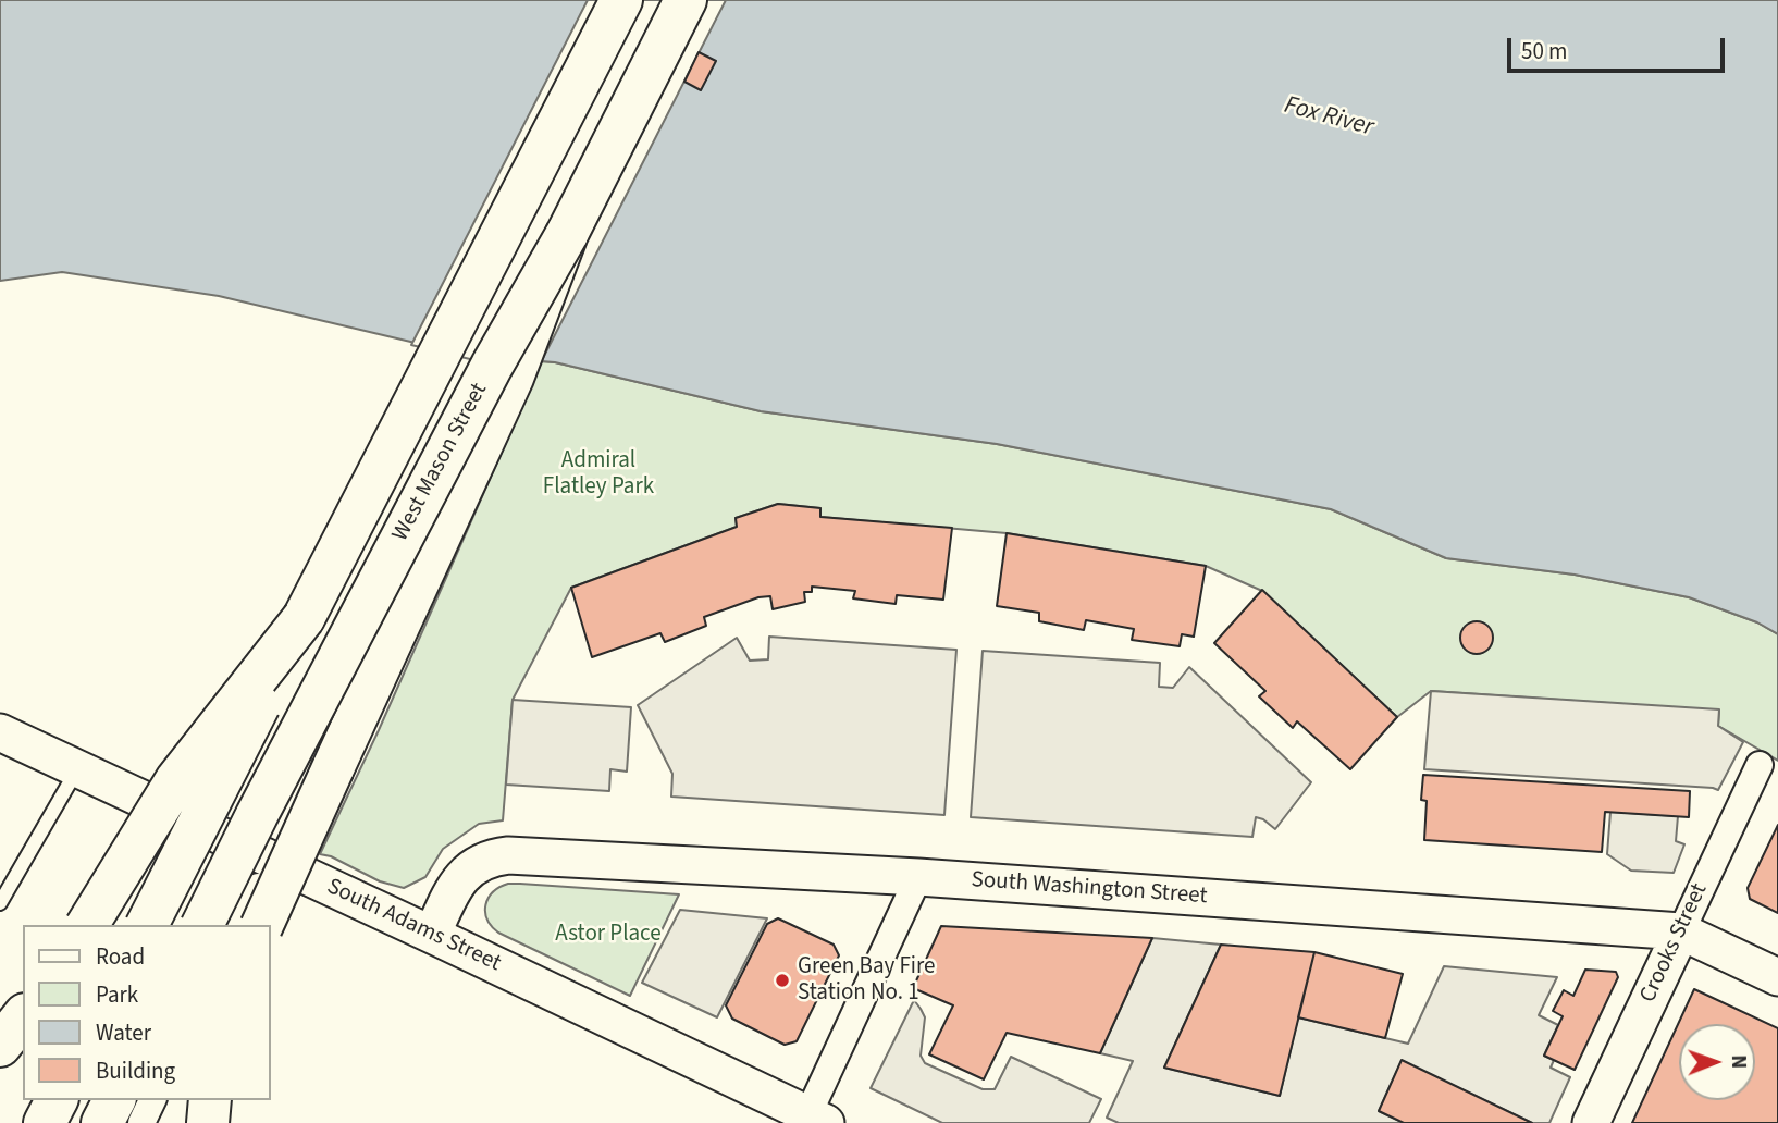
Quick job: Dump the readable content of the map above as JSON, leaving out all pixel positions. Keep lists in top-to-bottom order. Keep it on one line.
{"streets":{"main road":["West Mason Street"],"street":["South Washington Street","South Adams Street","Crooks Street"]},"crossings":[["South Washington Street","South Adams Street"],["South Washington Street","Crooks Street"]],"water":["Fox River"],"parks":["Admiral Flatley Park","Astor Place"],"places":["Green Bay Fire Station No. 1"],"legend":["Road","Park","Water","Building"],"scale_bar":"50 m","north":"right"}
